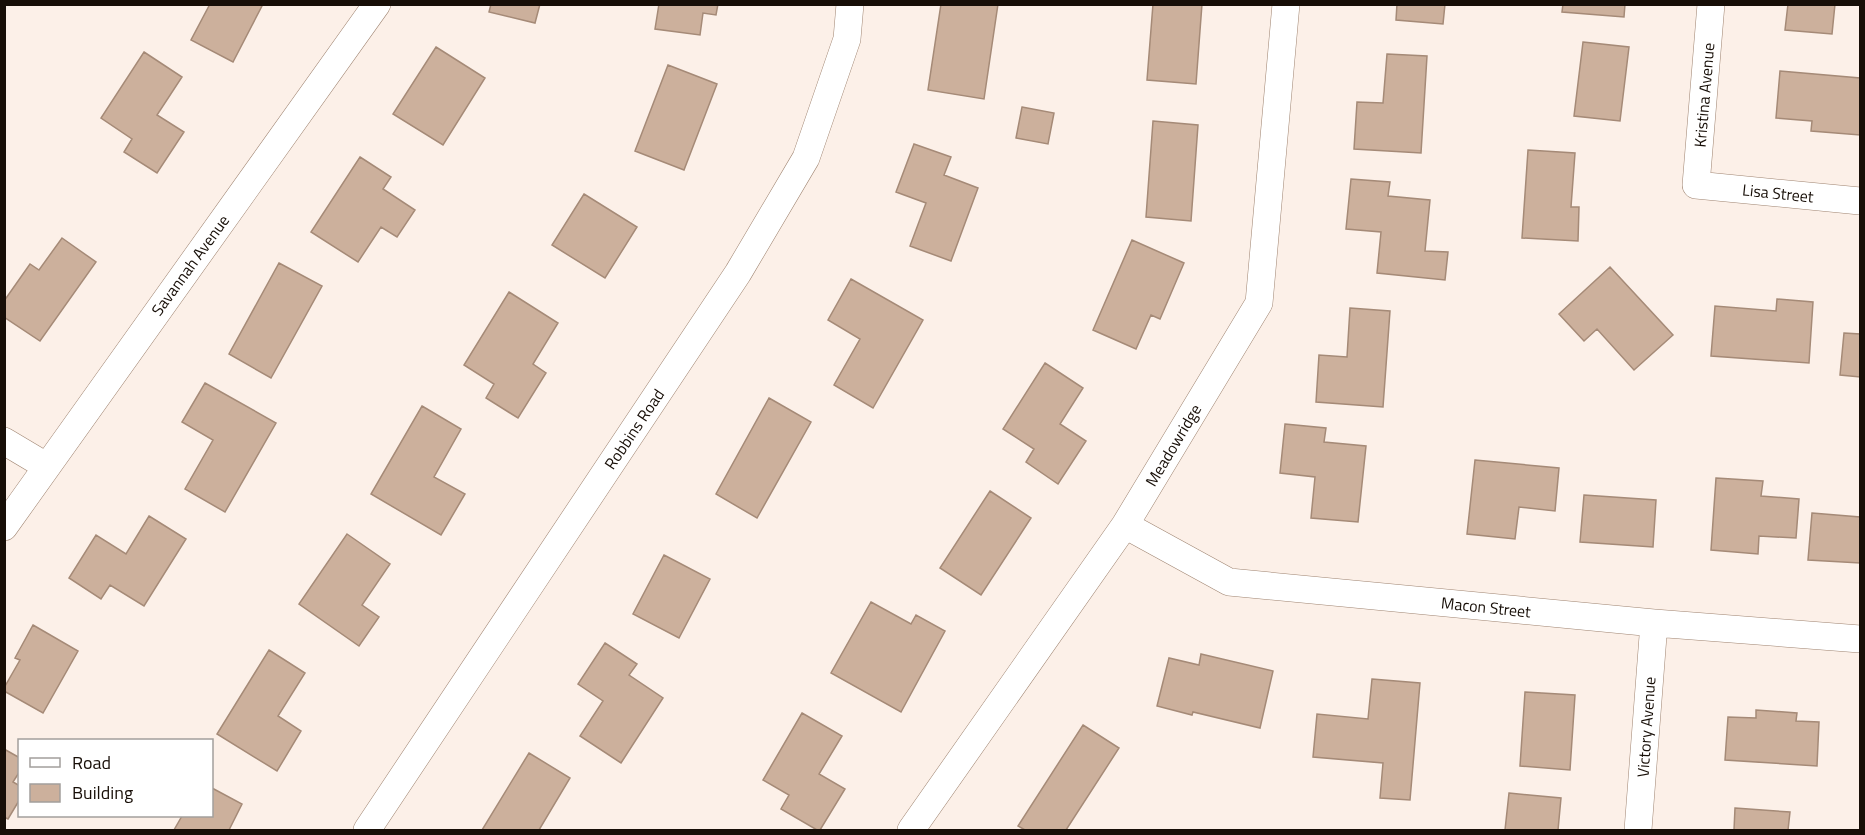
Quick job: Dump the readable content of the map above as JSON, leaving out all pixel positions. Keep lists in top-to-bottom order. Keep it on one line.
{"streets":{"street":["Kristina Avenue","Lisa Street","Savannah Avenue","Robbins Road","Meadowridge","Macon Street","Victory Avenue"]},"crossings":[["Kristina Avenue","Lisa Street"],["Meadowridge","Macon Street"],["Macon Street","Victory Avenue"]],"legend":["Road","Building"]}
